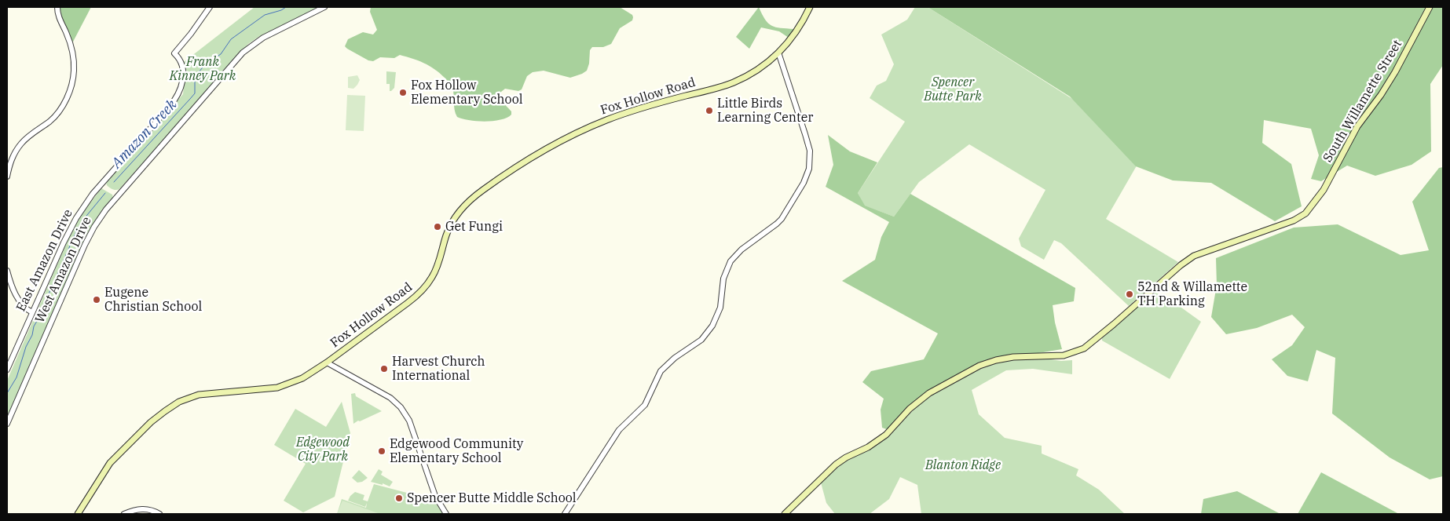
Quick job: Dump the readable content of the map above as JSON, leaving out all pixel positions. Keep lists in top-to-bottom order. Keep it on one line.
{"streets":{"main road":["Fox Hollow Road","South Willamette Street"],"street":["East Amazon Drive","West Amazon Drive"]},"water":["Amazon Creek"],"parks":["Frank Kinney Park","Spencer Butte Park","Edgewood City Park","Blanton Ridge"],"places":["Fox Hollow Elementary School","Little Birds Learning Center","Get Fungi","52nd & Willamette TH Parking","Eugene Christian School","Harvest Church International","Edgewood Community Elementary School","Spencer Butte Middle School"]}
